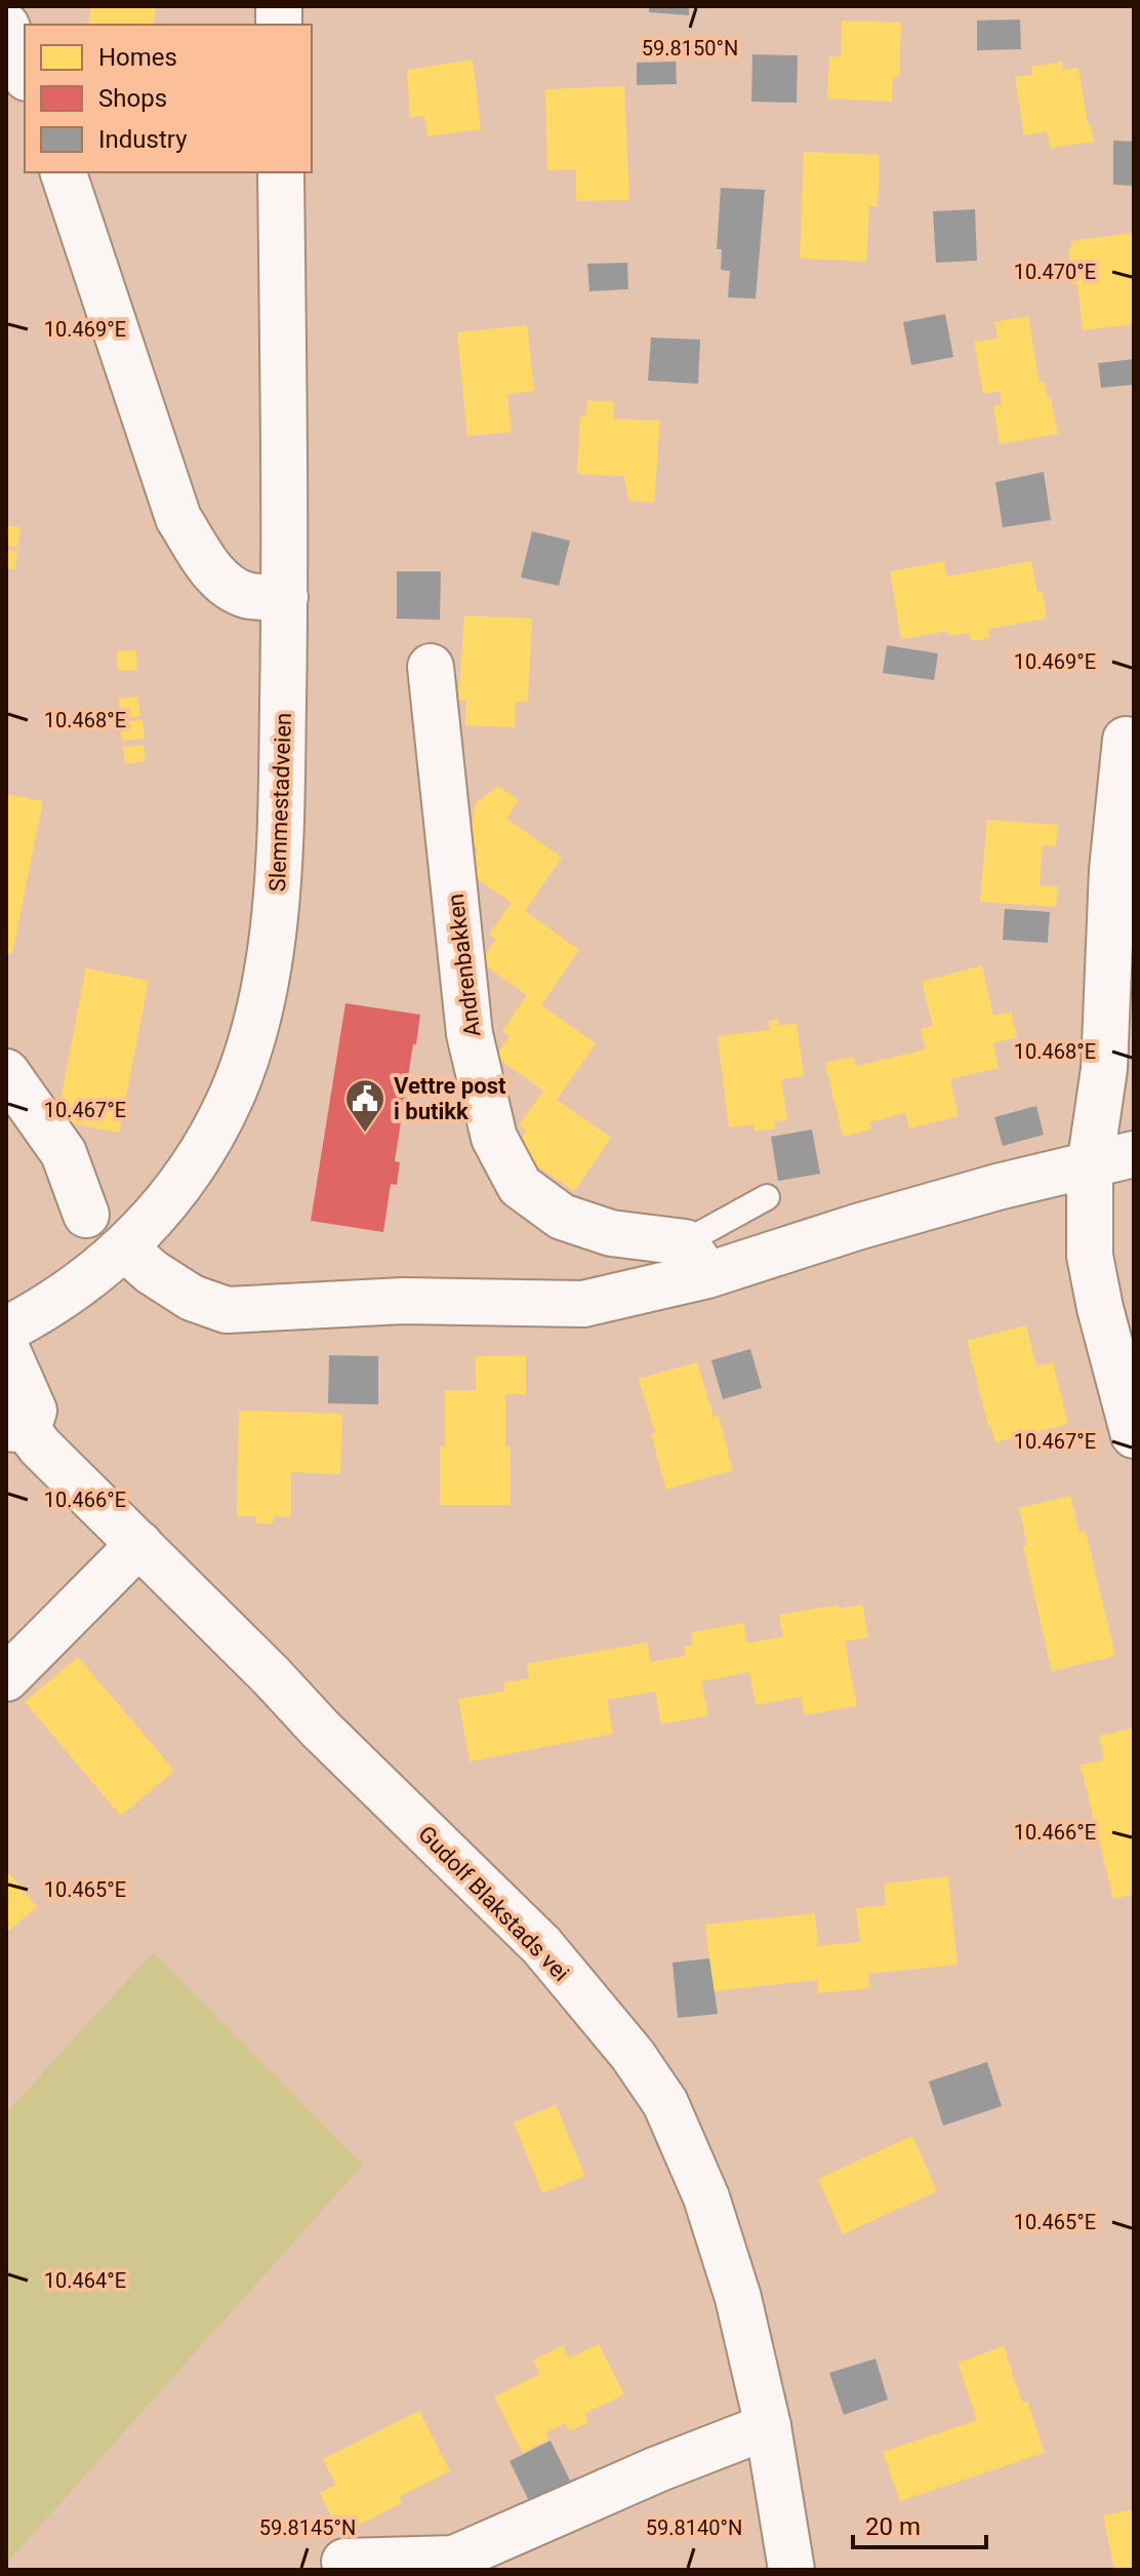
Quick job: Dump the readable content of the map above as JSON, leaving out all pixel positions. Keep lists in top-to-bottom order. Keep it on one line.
{"streets":{"street":["Slemmestadveien","Andrenbakken","Gudolf Blakstads vei"]},"crossings":[["Slemmestadveien","Andrenbakken"]],"places":{"public building":["Vettre post i butikk"]},"legend":["Homes","Shops","Industry"],"scale_bar":"20 m","coordinates":["59.8150°N","10.470°E","10.469°E","10.468°E","10.467°E","10.466°E","10.465°E","10.464°E","59.8145°N","59.8140°N"]}
